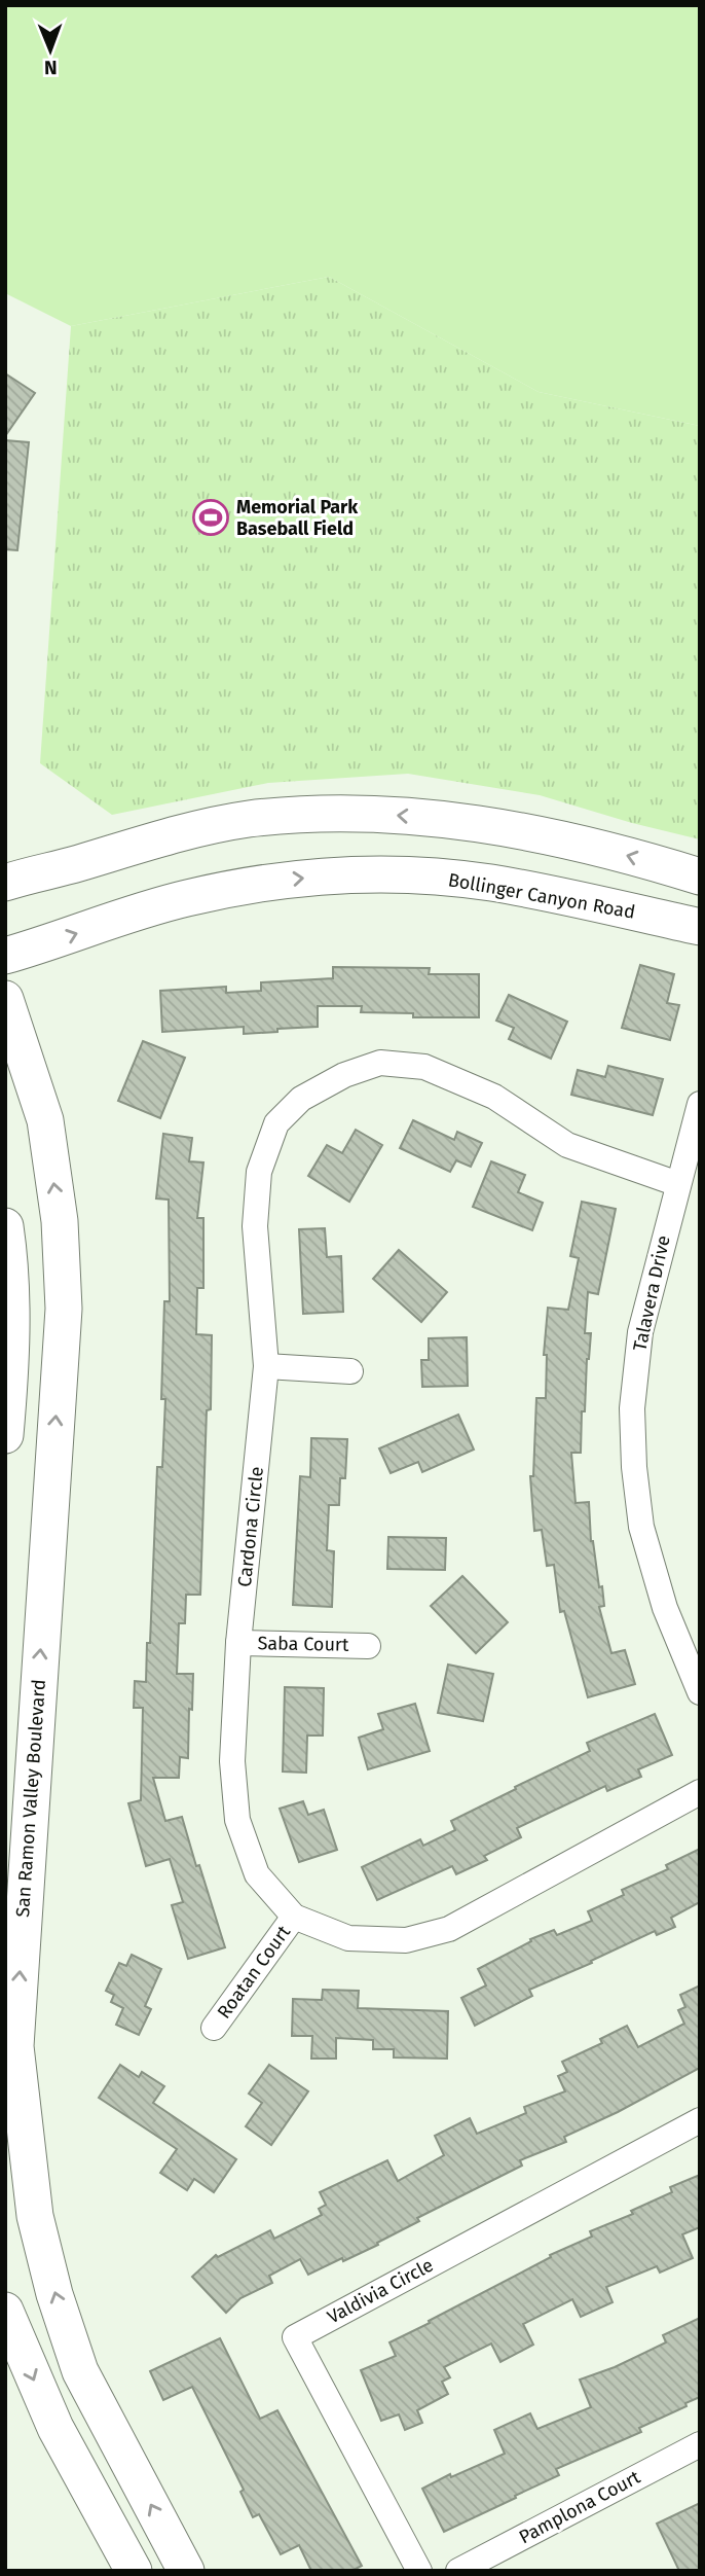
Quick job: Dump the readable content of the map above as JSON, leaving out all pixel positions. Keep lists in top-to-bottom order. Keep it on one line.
{"streets":{"main road":["Bollinger Canyon Road","San Ramon Valley Boulevard"],"street":["Talavera Drive","Cardona Circle","Saba Court","Roatan Court","Valdivia Circle","Pamplona Court"]},"crossings":[["Talavera Drive","Cardona Circle"],["Cardona Circle","Saba Court"],["Cardona Circle","Roatan Court"]],"places":{"sports":["Memorial Park Baseball Field"]},"north":"bottom"}
